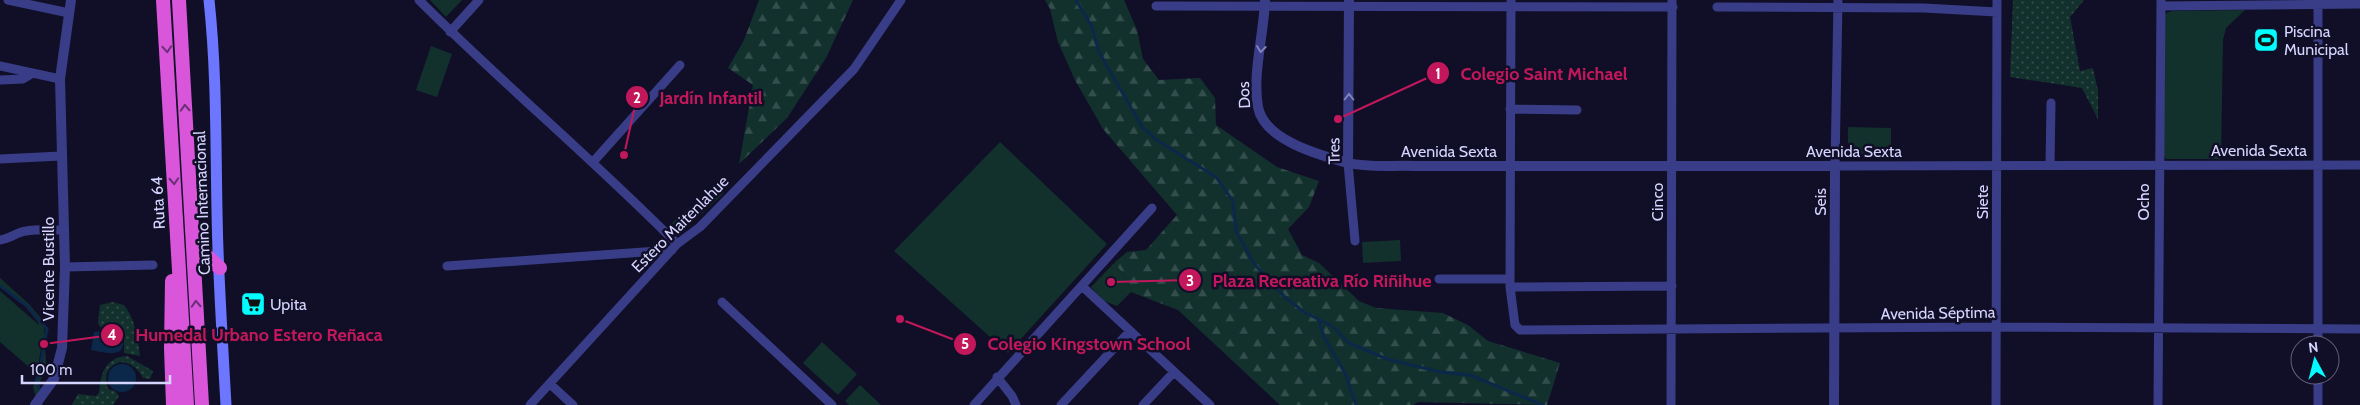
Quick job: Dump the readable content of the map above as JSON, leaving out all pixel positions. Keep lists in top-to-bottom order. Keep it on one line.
{"streets":{"highway":["Ruta 64"],"main road":["Camino Internacional"],"street":["Dos","Avenida Sexta","Tres","Cinco","Seis","Siete","Ocho","Estero Maitenlahue","Vicente Bustillo","Avenida Séptima"]},"crossings":[["Dos","Avenida Sexta"],["Dos","Tres"],["Avenida Sexta","Tres"],["Avenida Sexta","Cinco"],["Avenida Sexta","Seis"],["Avenida Sexta","Siete"],["Avenida Sexta","Ocho"],["Cinco","Avenida Séptima"],["Seis","Avenida Séptima"],["Siete","Avenida Séptima"],["Ocho","Avenida Séptima"]],"one_way":["Dos","Tres"],"places":{"sports":["Piscina Municipal"],"other":["Colegio Saint Michael","Jardín Infantil","Plaza Recreativa Río Riñihue","Colegio Kingstown School","Humedal Urbano Estero Reñaca"],"supermarket":["Upita"]},"scale_bar":"100 m","north":"top"}
